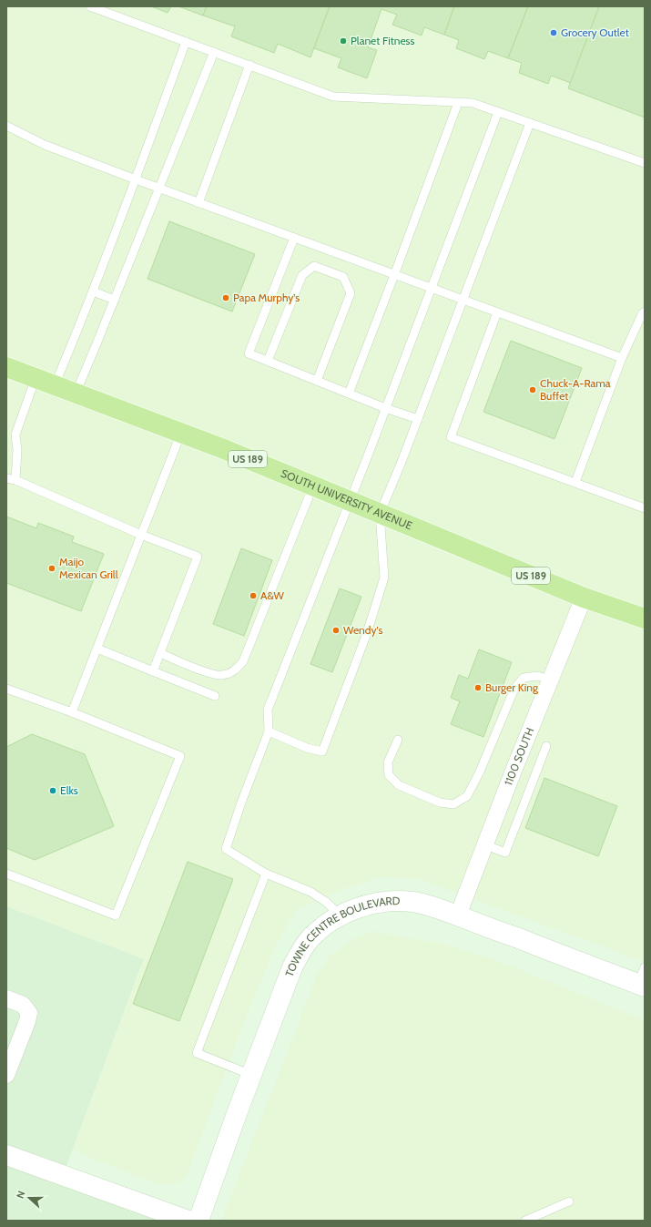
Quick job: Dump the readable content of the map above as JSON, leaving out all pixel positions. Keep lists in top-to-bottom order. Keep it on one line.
{"streets":{"highway":["US 189","SOUTH UNIVERSITY AVENUE"],"street":["1100 SOUTH","TOWNE CENTRE BOULEVARD"]},"crossings":[["SOUTH UNIVERSITY AVENUE","1100 SOUTH"],["1100 SOUTH","TOWNE CENTRE BOULEVARD"]],"places":["Grocery Outlet","Planet Fitness","Papa Murphy's","Chuck-A-Rama Buffet","Maijo Mexican Grill","A&W","Wendy's","Burger King","Elks"],"north":"left"}
